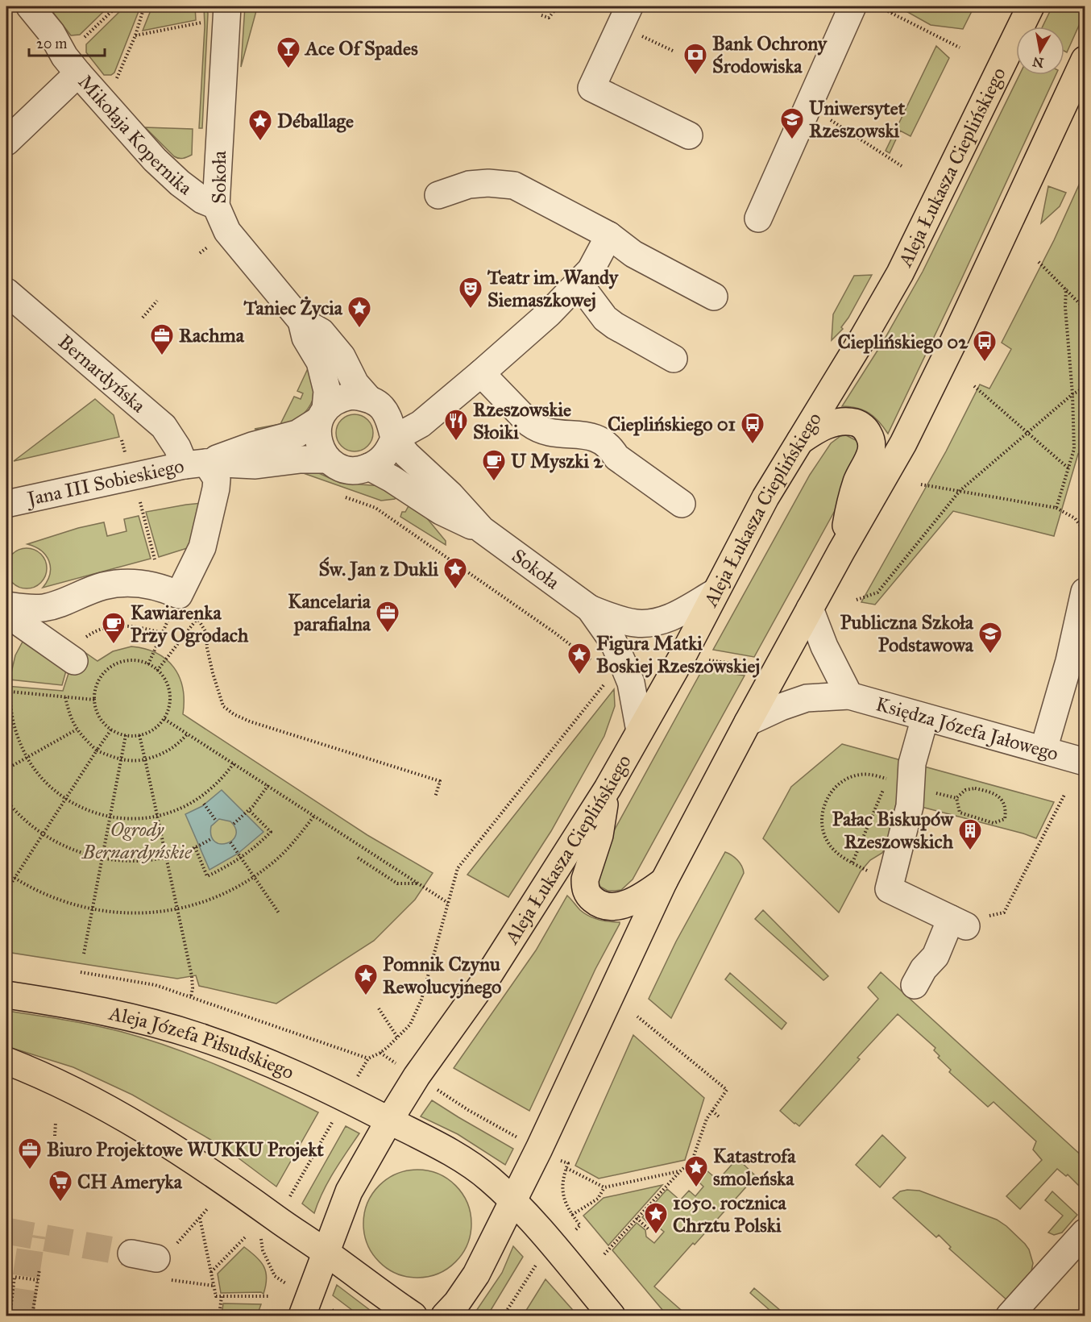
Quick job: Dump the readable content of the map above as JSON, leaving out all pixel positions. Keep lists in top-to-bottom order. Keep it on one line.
{"streets":{"main road":["Aleja Łukasza Cieplińskiego","Aleja Józefa Piłsudskiego"],"street":["Mikołaja Kopernika","Sokoła","Bernardyńska","Jana III Sobieskiego","Księdza Józefa Jałowego"]},"crossings":[["Mikołaja Kopernika","Sokoła"],["Aleja Łukasza Cieplińskiego","Sokoła"],["Aleja Łukasza Cieplińskiego","Aleja Józefa Piłsudskiego"],["Sokoła","Jana III Sobieskiego"],["Bernardyńska","Jana III Sobieskiego"]],"parks":["Ogrody Bernardyńskie"],"places":{"bar":["Ace Of Spades"],"bank":["Bank Ochrony Środowiska"],"school or university":["Uniwersytet Rzeszowski","Publiczna Szkoła Podstawowa"],"place":["Déballage","Taniec Życia","Św. Jan z Dukli","Figura Matki Boskiej Rzeszowskiej","Pomnik Czynu Rewolucyjnego","Katastrofa smoleńska","1050. rocznica Chrztu Polski"],"theatre":["Teatr im. Wandy Siemaszkowej"],"office":["Rachma","Kancelaria parafialna","Biuro Projektowe WUKKU Projekt"],"bus stop":["Cieplińskiego 02","Cieplińskiego 01"],"restaurant":["Rzeszowskie Słoiki"],"cafe":["U Myszki 2","Kawiarenka Przy Ogrodach"],"building":["Pałac Biskupów Rzeszowskich"],"supermarket":["CH Ameryka"]},"scale_bar":"20 m","north":"bottom"}
